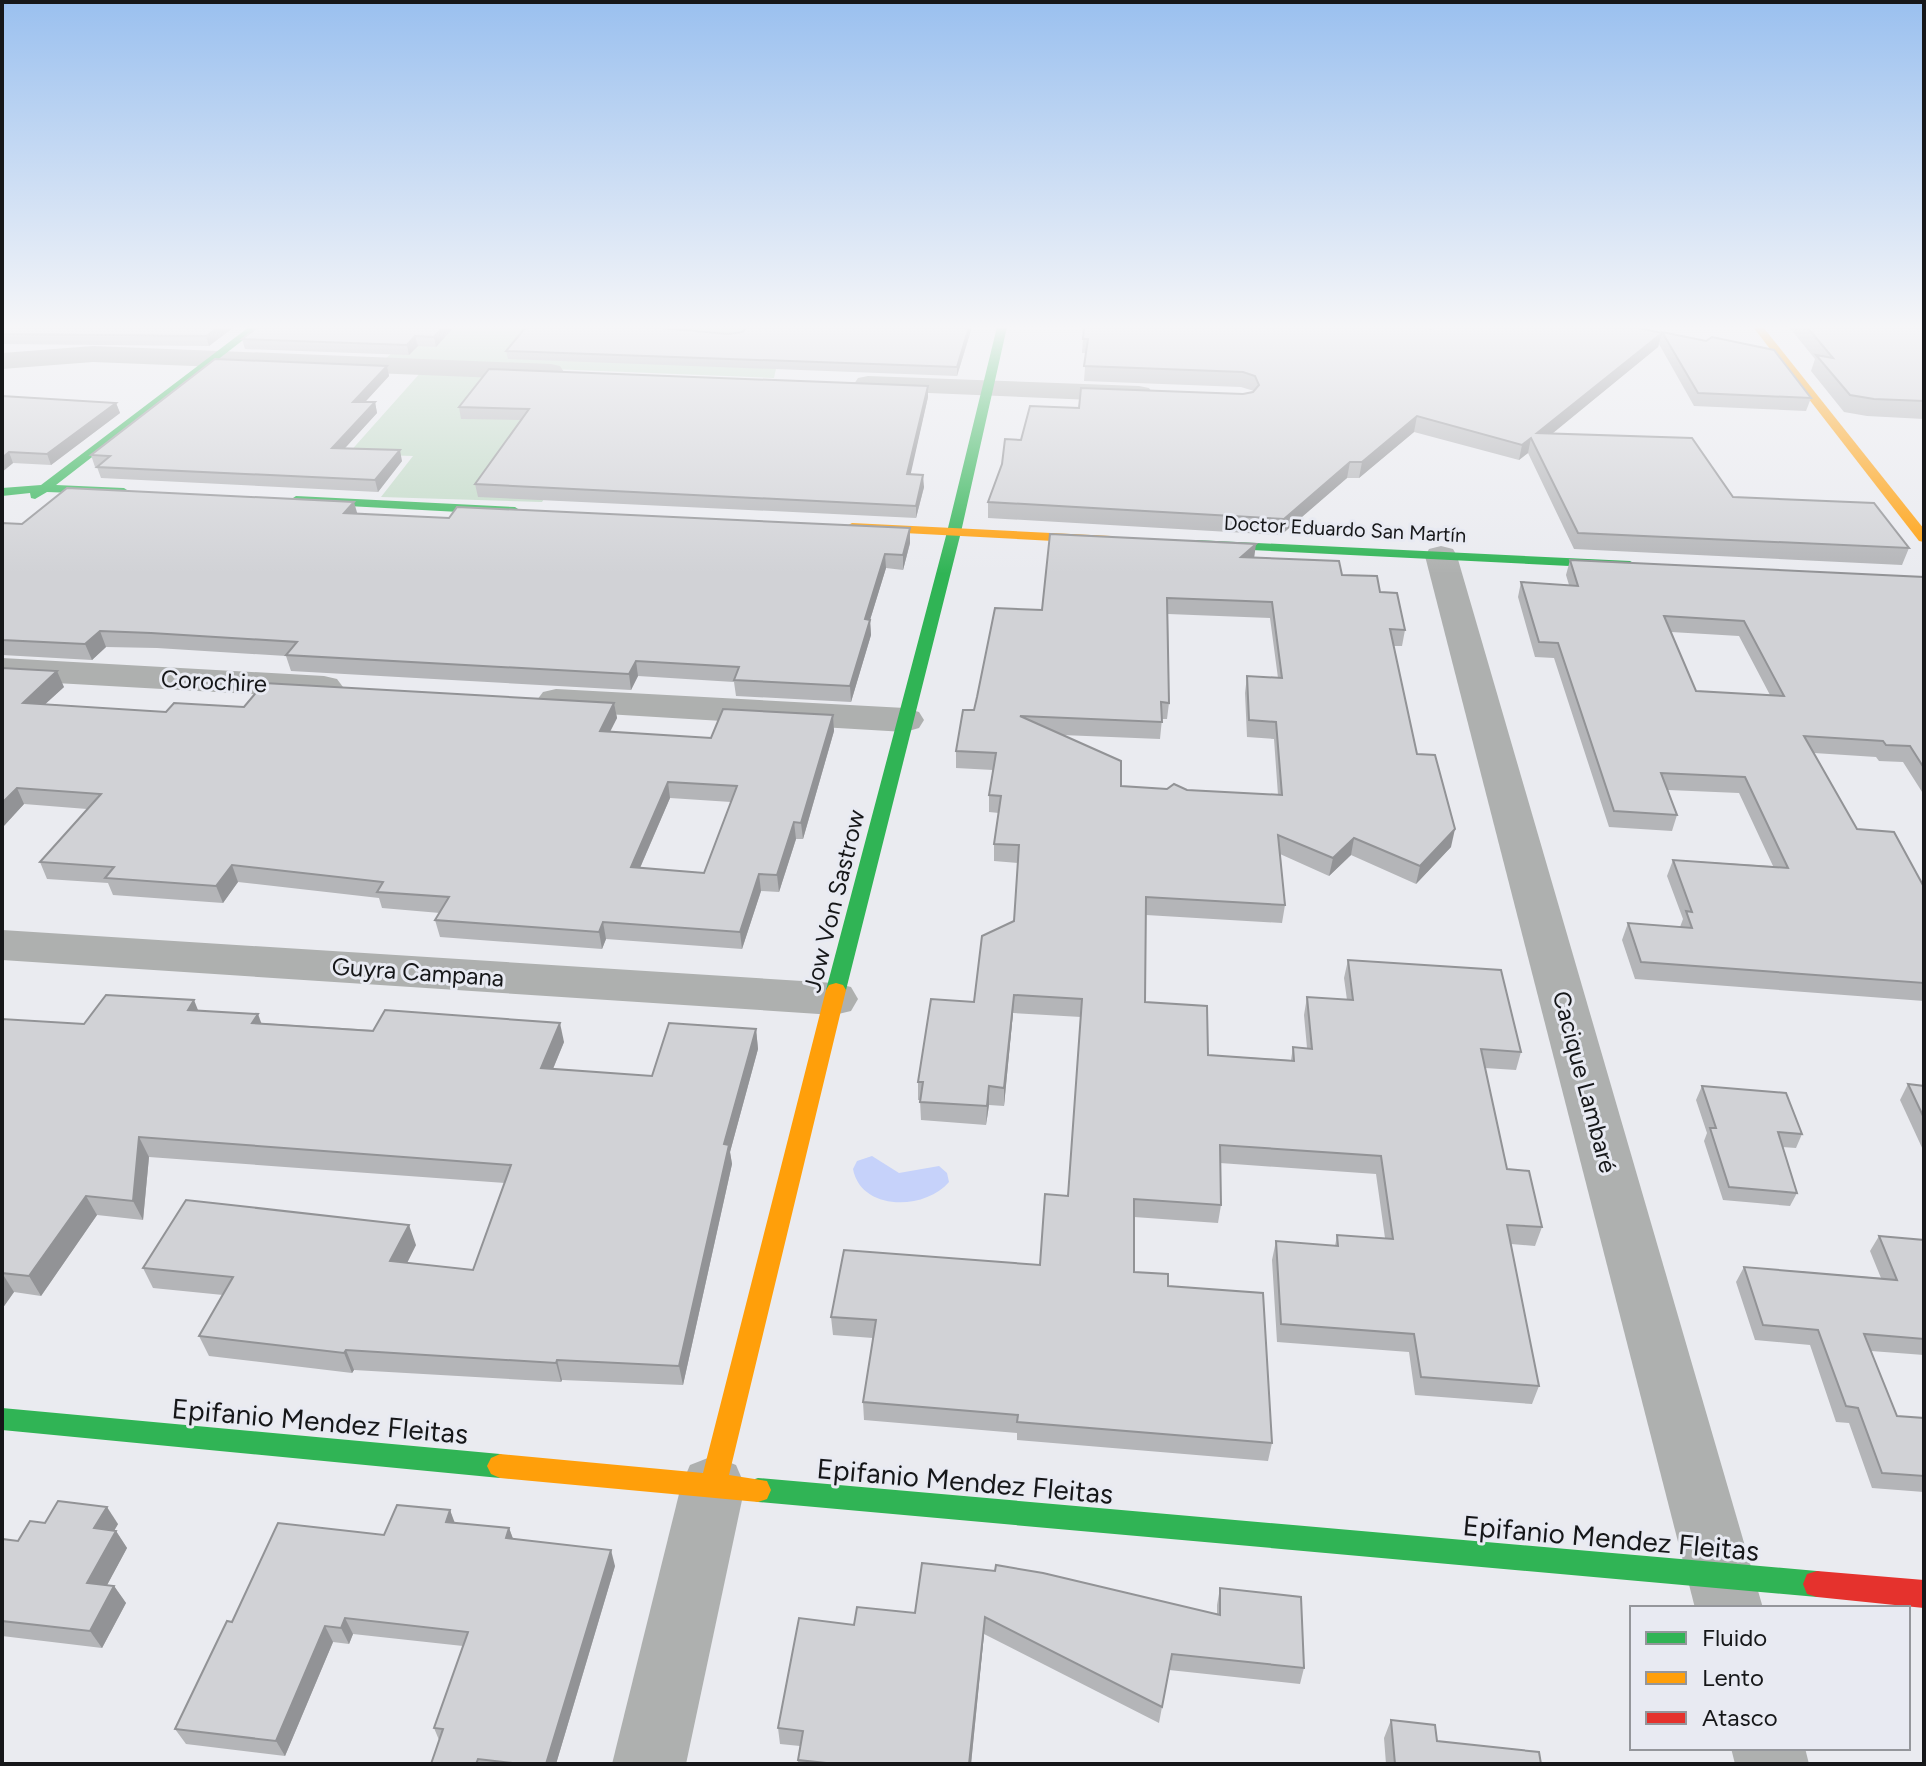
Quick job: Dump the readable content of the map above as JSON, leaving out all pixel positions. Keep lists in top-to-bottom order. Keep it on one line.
{"streets":{"street":["Doctor Eduardo San Martín","Corochire","Jow Von Sastrow","Guyra Campana","Cacique Lambaré","Epifanio Mendez Fleitas"]},"crossings":[["Doctor Eduardo San Martín","Cacique Lambaré"],["Jow Von Sastrow","Guyra Campana"],["Jow Von Sastrow","Epifanio Mendez Fleitas"],["Cacique Lambaré","Epifanio Mendez Fleitas"]],"legend":["Fluido","Lento","Atasco"]}
